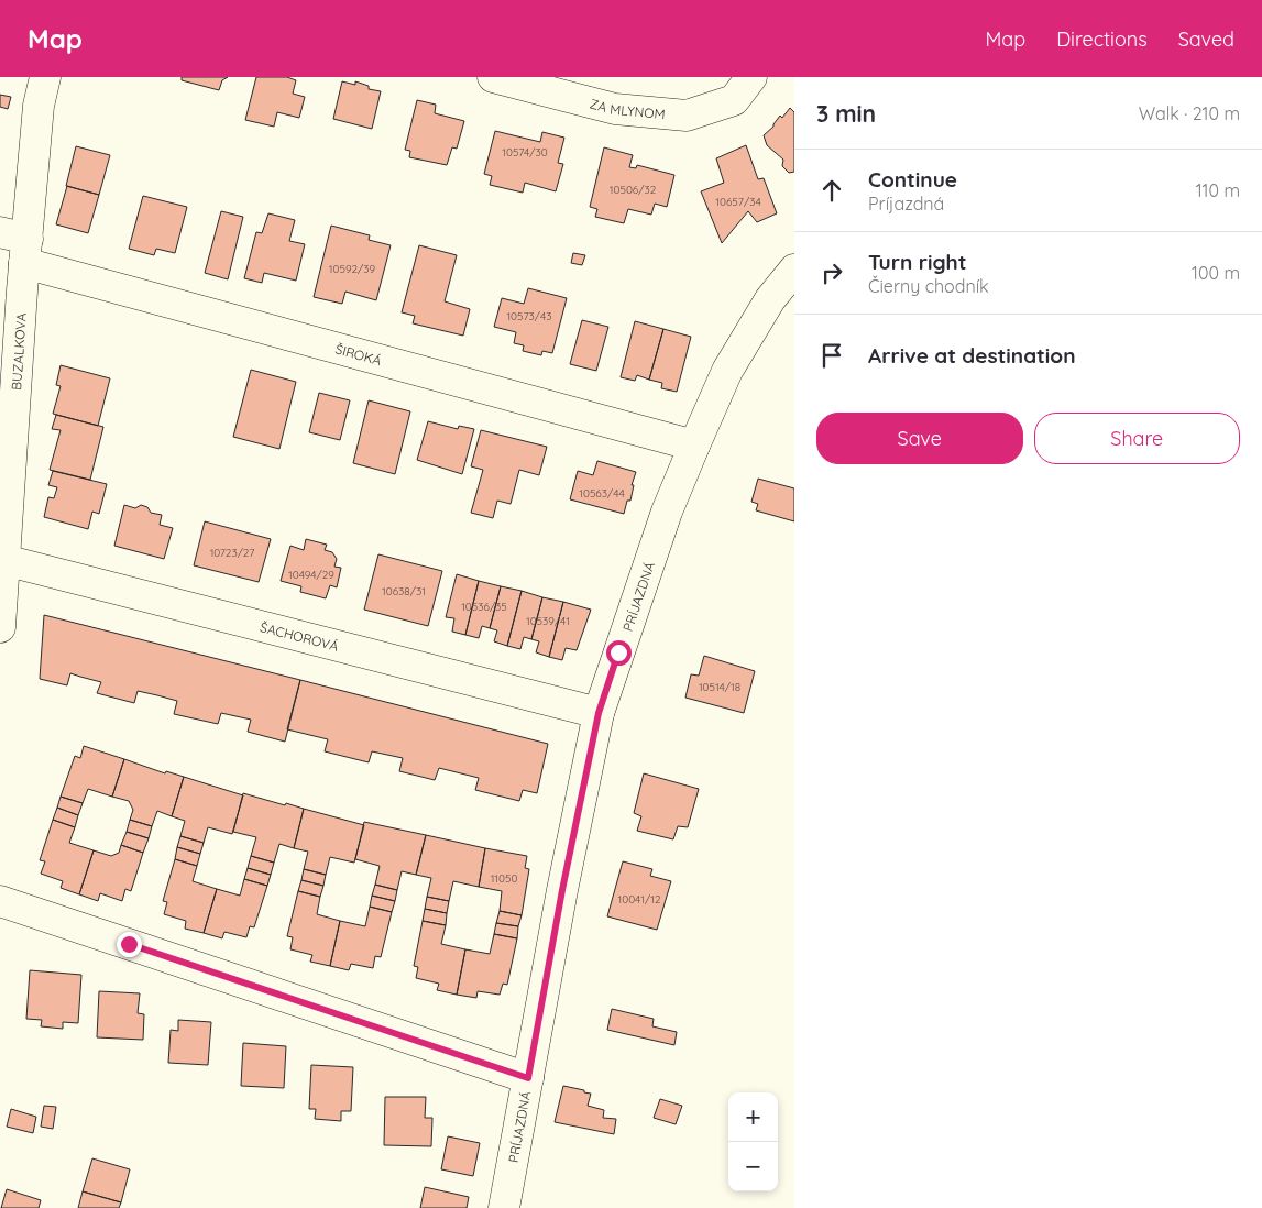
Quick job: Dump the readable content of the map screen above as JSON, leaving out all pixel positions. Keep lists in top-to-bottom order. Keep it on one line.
{"streets":{"street":["ZA MLYNOM","BUZALKOVA","ŠIROKÁ","PRÍJAZDNÁ","ŠACHOROVÁ"]},"crossings":[["BUZALKOVA","ŠIROKÁ"],["BUZALKOVA","ŠACHOROVÁ"],["ŠIROKÁ","PRÍJAZDNÁ"],["PRÍJAZDNÁ","ŠACHOROVÁ"]],"house_numbers":["10574/30","10506/32","10657/34","10592/39","10573/43","10563/44","10723/27","10494/29","10638/31","10536/35","10539/41","10514/18","11050","10041/12"],"page":{"header":"Map","nav":["Map","Directions","Saved"],"heading":["3 min","Walk · 210 m"],"list":[["Continue","Príjazdná","110 m"],["Turn right","Čierny chodník","100 m"],"Arrive at destination"],"buttons":["Save","Share"],"map_buttons":["+","−"]}}
